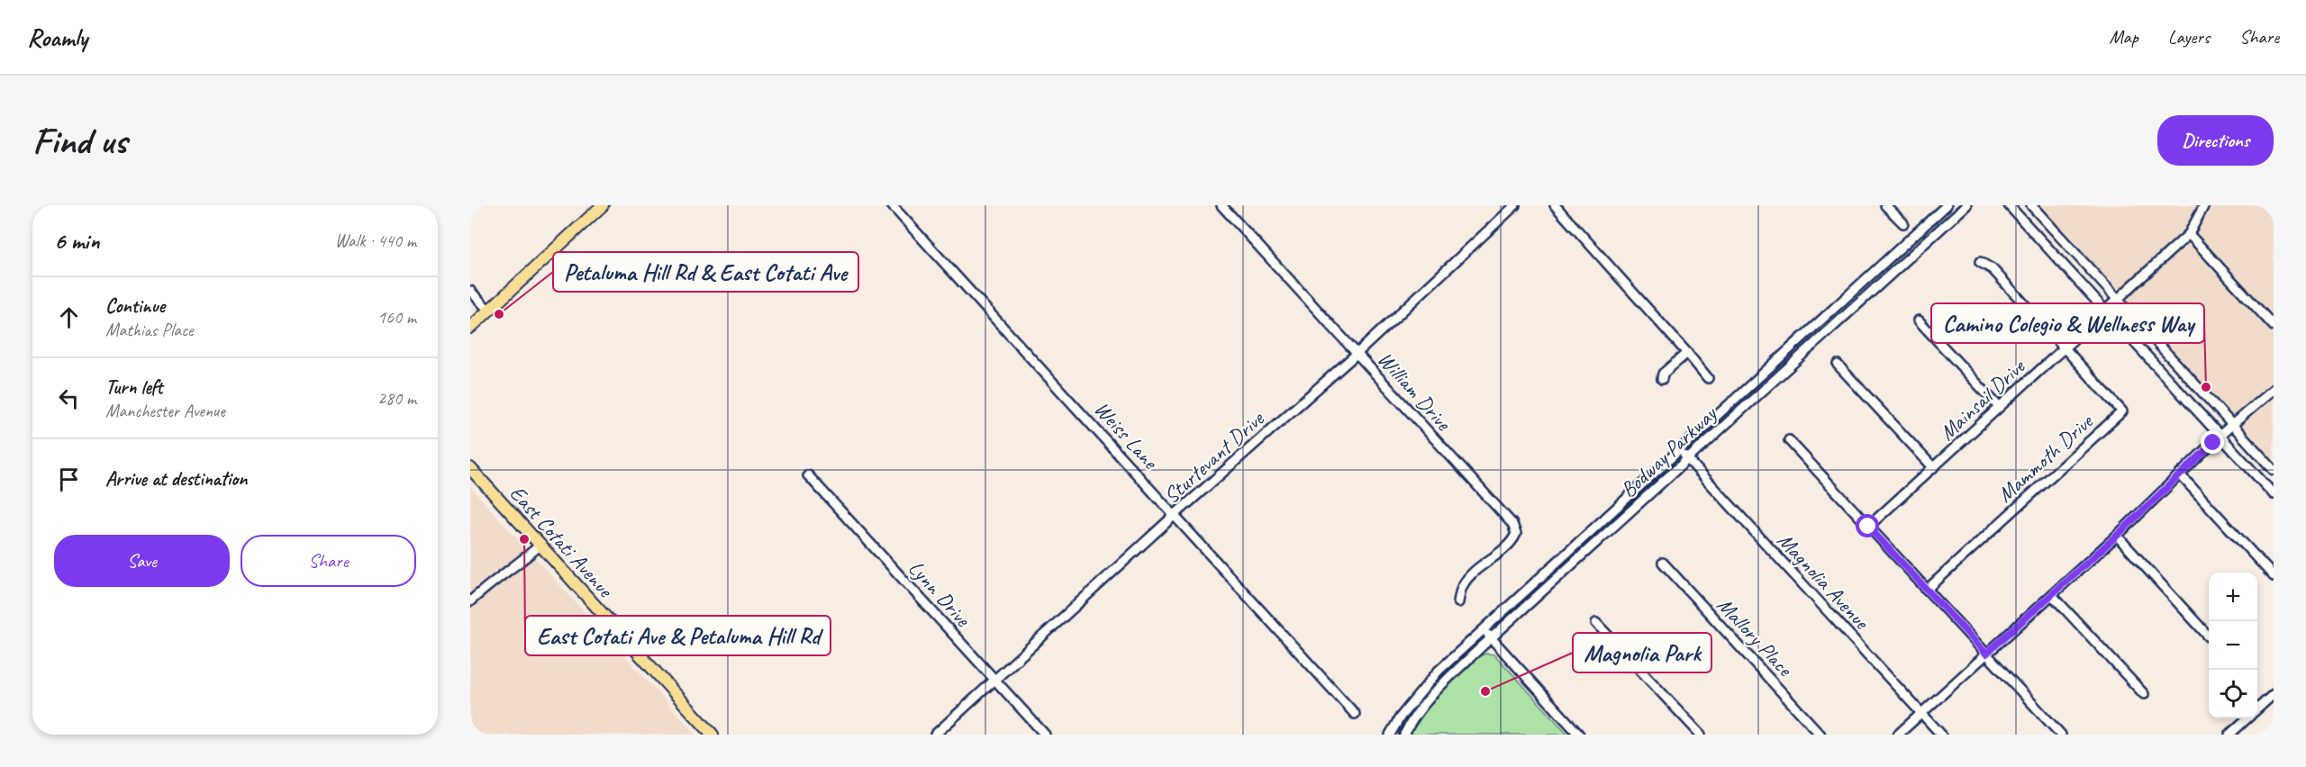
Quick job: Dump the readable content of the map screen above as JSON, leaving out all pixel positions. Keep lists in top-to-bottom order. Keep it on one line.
{"streets":{"main road":["East Cotati Avenue"],"street":["William Drive","Mainsail Drive","Weiss Lane","Bodway Parkway","Sturtevant Drive","Mammoth Drive","Magnolia Avenue","Lynn Drive","Mallory Place"]},"crossings":[["William Drive","Sturtevant Drive"],["Mainsail Drive","Mammoth Drive"],["Weiss Lane","Sturtevant Drive"],["Bodway Parkway","Magnolia Avenue"],["Sturtevant Drive","Lynn Drive"]],"places":["Petaluma Hill Rd & East Cotati Ave","Camino Colegio & Wellness Way","East Cotati Ave & Petaluma Hill Rd","Magnolia Park"],"page":{"header":"Roamly","nav":["Map","Layers","Share"],"buttons":["Directions",["Save","Share"]],"title":"Find us","heading":["6 min","Walk · 440 m"],"list":[["Continue","Mathias Place","160 m"],["Turn left","Manchester Avenue","280 m"],"Arrive at destination"],"map_buttons":["+","−"]}}
